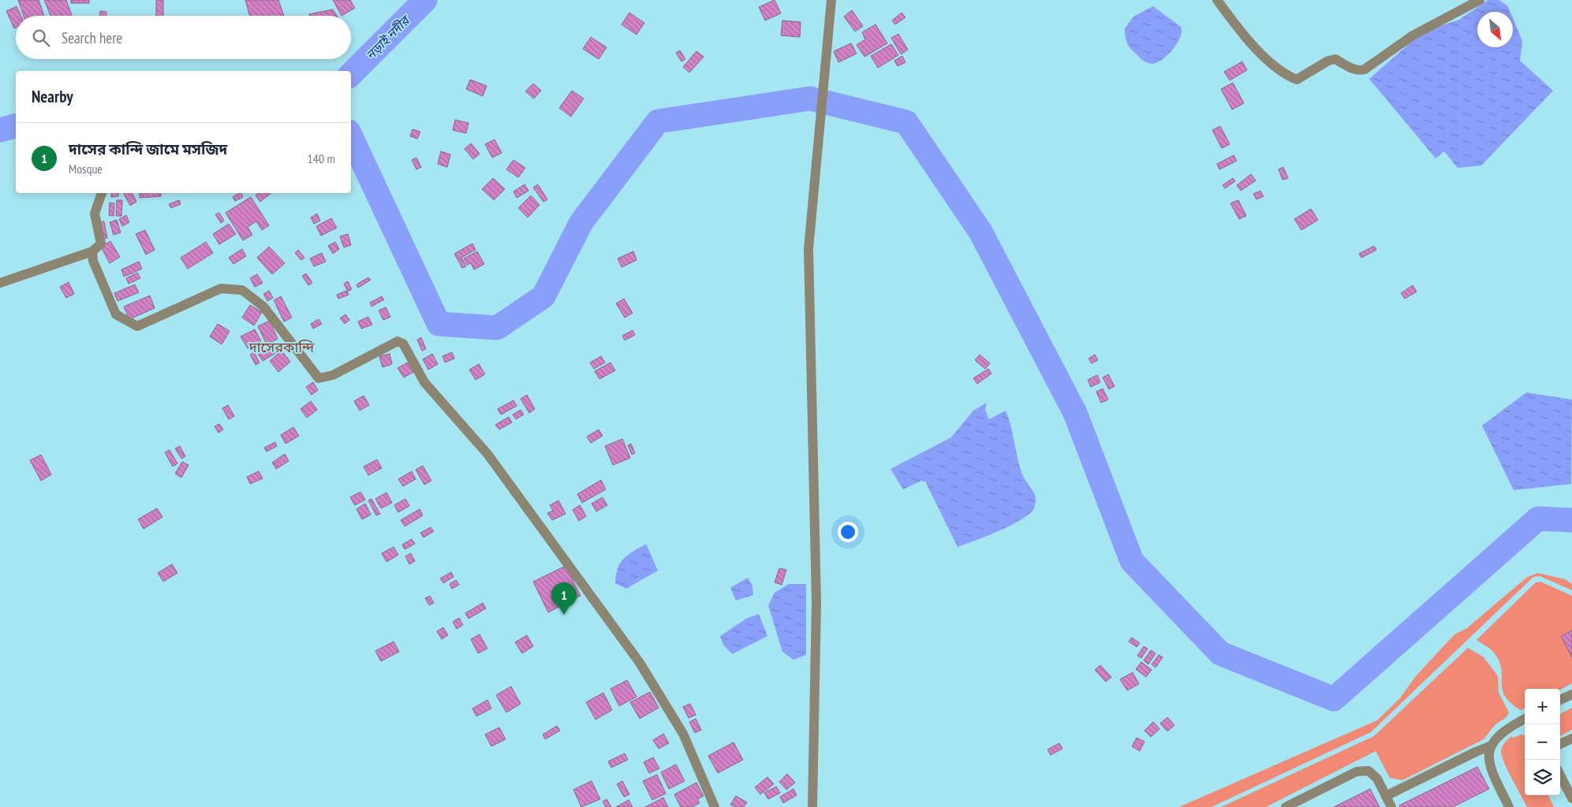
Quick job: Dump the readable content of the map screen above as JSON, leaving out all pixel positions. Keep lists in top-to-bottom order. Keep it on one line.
{"districts":["দাসেরকান্দি"],"water":["নড়াই নদীর"],"north":"bottom right","page":{"search":"Search here","heading":"Nearby","list":[{"mark":"1","name":"দাসের কান্দি জামে মসজিদ","note":"Mosque","value":"140 m"}],"pins":"1","map_buttons":["+","−"]}}
